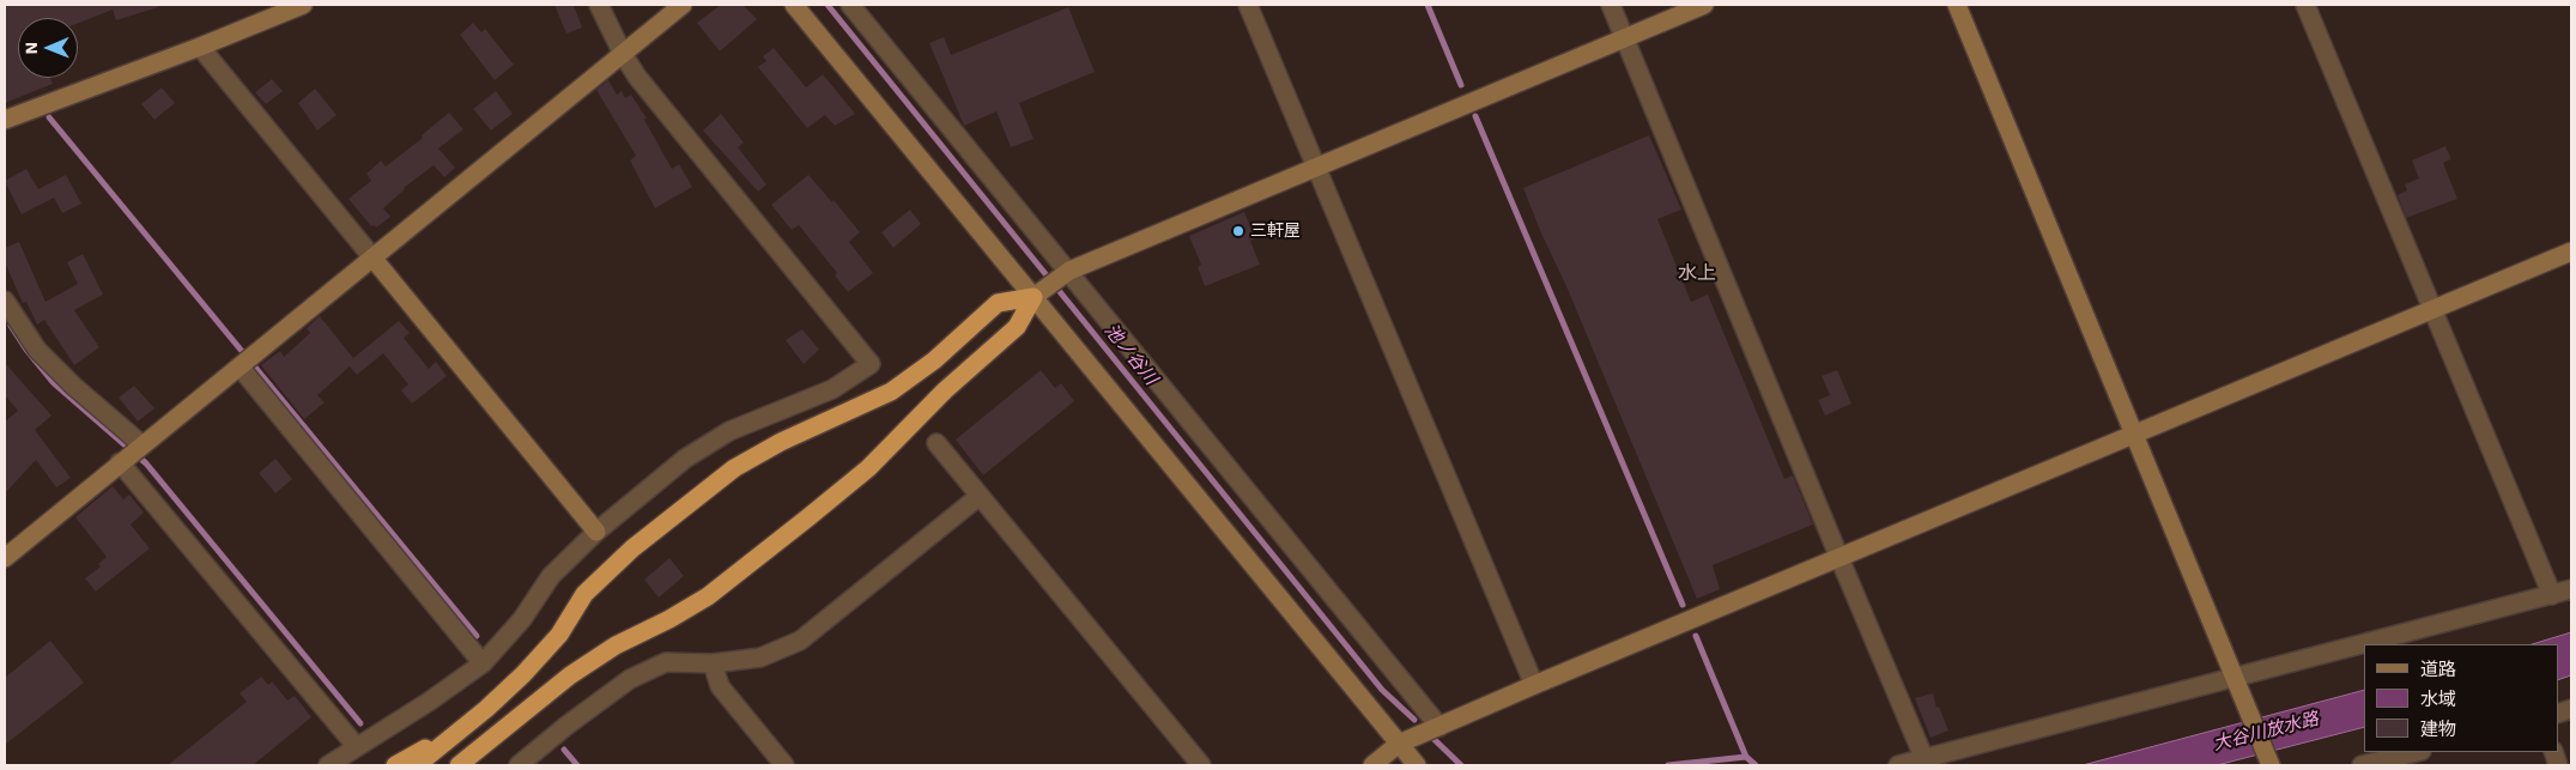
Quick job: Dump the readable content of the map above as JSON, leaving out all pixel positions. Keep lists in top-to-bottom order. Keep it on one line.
{"districts":["水上"],"water":["池ノ谷川","大谷川放水路"],"places":["三軒屋"],"legend":["道路","水域","建物"],"north":"left"}
